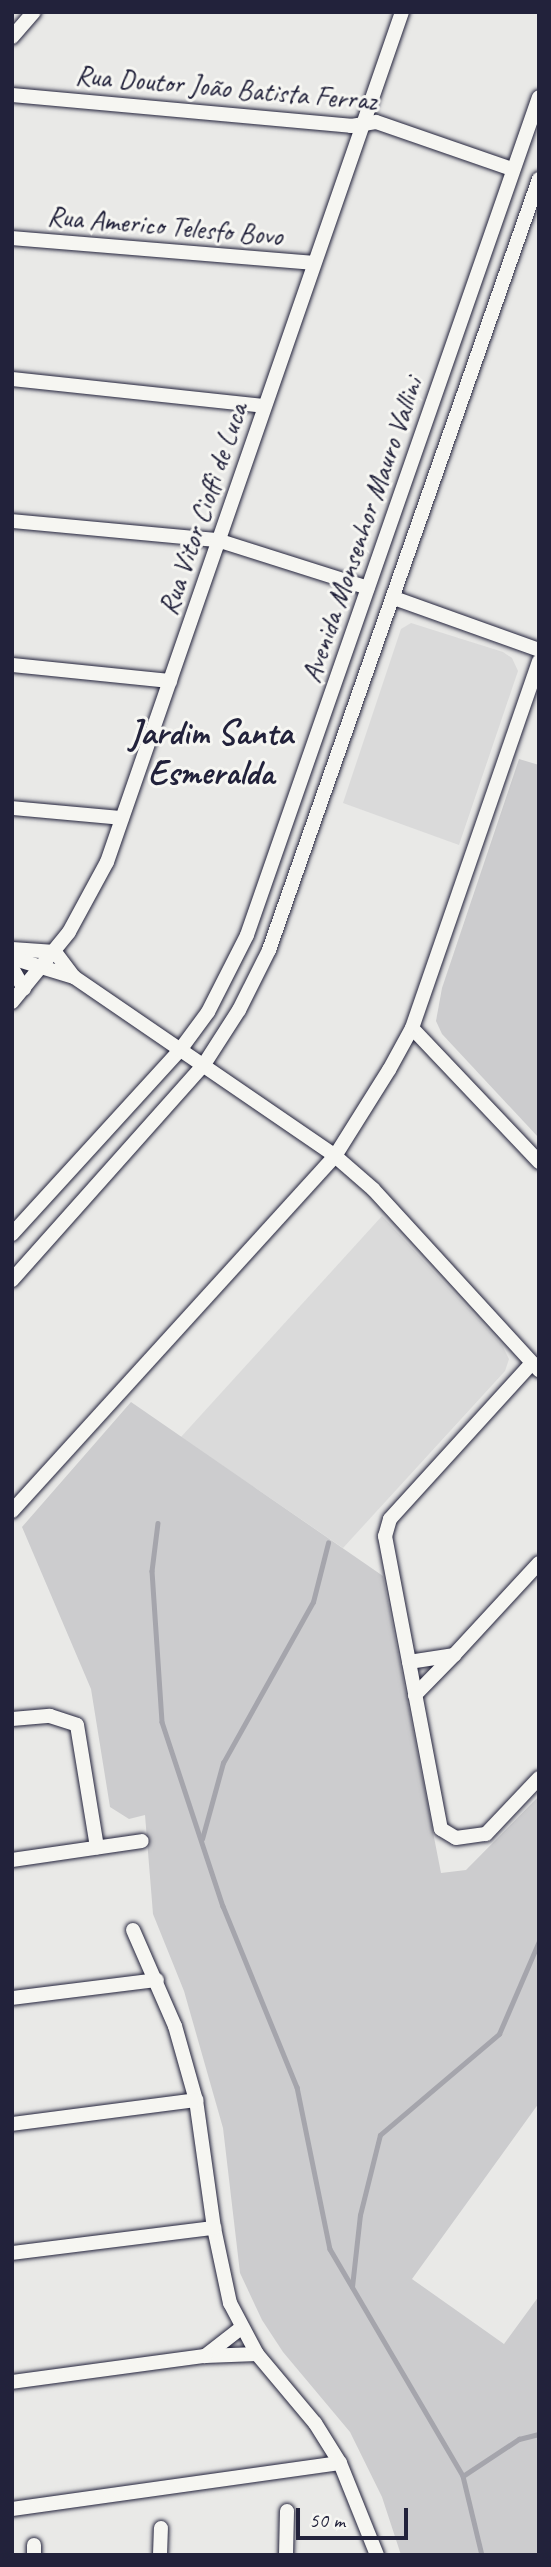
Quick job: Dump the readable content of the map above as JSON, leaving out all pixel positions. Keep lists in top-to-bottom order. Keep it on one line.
{"streets":{"street":["Rua Doutor João Batista Ferraz","Rua Americo Telesfo Bovo","Rua Vitor Cioffi de Luca","Avenida Monsenhor Mauro Vallini"]},"crossings":[["Rua Doutor João Batista Ferraz","Rua Vitor Cioffi de Luca"],["Rua Doutor João Batista Ferraz","Avenida Monsenhor Mauro Vallini"],["Rua Americo Telesfo Bovo","Rua Vitor Cioffi de Luca"]],"districts":["Jardim Santa Esmeralda"],"scale_bar":"50 m"}
